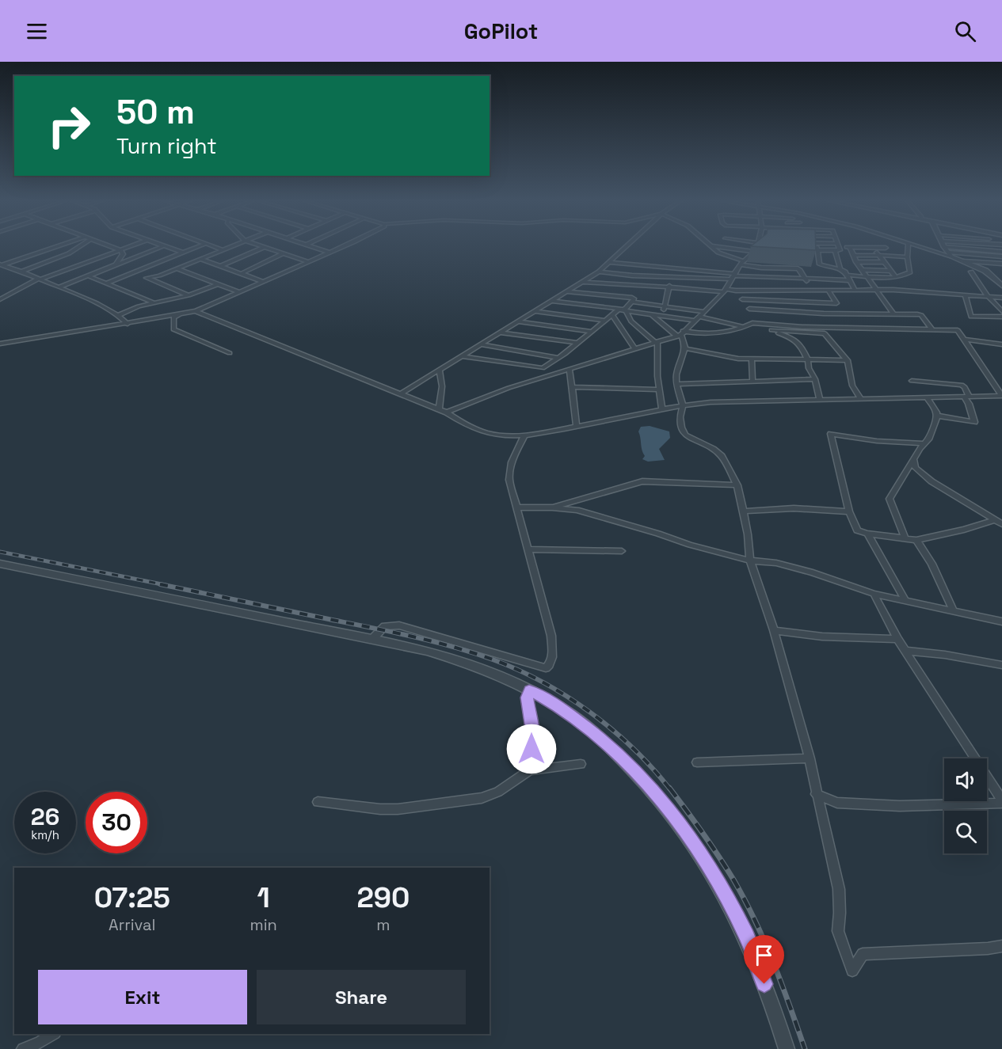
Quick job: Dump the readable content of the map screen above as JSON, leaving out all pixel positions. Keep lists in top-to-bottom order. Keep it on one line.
{"page":{"header":"GoPilot","turn":["50 m","Turn right"],"speed":"26 km/h","limit":"30","eta":["07:25","Arrival","1","min","290","m"],"buttons":["Exit","Share"]}}
